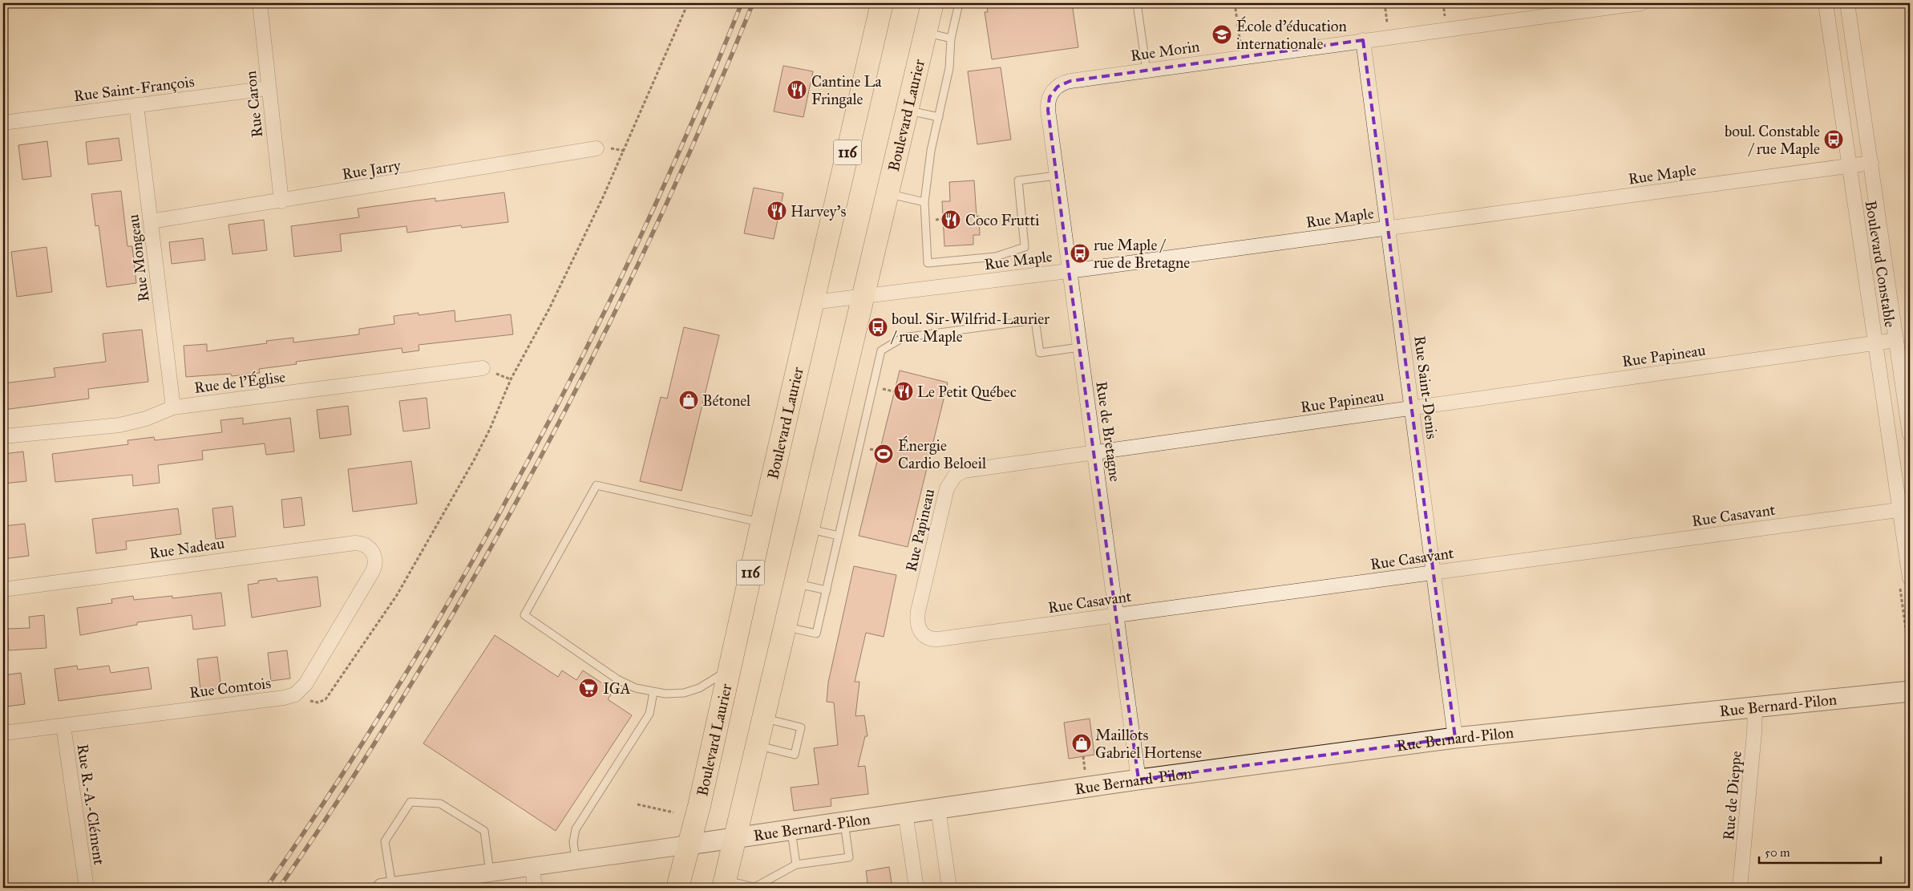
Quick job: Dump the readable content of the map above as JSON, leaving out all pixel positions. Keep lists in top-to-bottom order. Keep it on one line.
{"streets":{"main road":["Boulevard Laurier","116","Rue Bernard-Pilon"],"street":["Rue Morin","Rue Saint-François","Rue Caron","Rue Jarry","Rue Maple","Rue Mongeau","Boulevard Constable","Rue Papineau","Rue de l'Église","Rue Saint-Denis","Rue de Bretagne","Rue Casavant","Rue Nadeau","Rue Comtois","Rue de Dieppe","Rue R.-A.-Clément"]},"crossings":[["Rue Morin","Rue Saint-Denis"],["Rue Morin","Rue de Bretagne"],["Rue Saint-François","Rue Caron"],["Rue Saint-François","Rue Mongeau"],["Rue Caron","Rue Jarry"],["Boulevard Laurier","116"],["Boulevard Laurier","Rue Maple"],["Boulevard Laurier","Rue Bernard-Pilon"],["116","Rue Bernard-Pilon"],["Rue Jarry","Rue Mongeau"],["Rue Maple","Boulevard Constable"],["Rue Maple","Rue Saint-Denis"],["Rue Maple","Rue de Bretagne"],["Rue Mongeau","Rue de l'Église"],["Boulevard Constable","Rue Papineau"],["Boulevard Constable","Rue Casavant"],["Rue Papineau","Rue Saint-Denis"],["Rue Papineau","Rue de Bretagne"],["Rue Papineau","Rue Casavant"],["Rue Saint-Denis","Rue Casavant"],["Rue Saint-Denis","Rue Bernard-Pilon"],["Rue de Bretagne","Rue Casavant"],["Rue de Bretagne","Rue Bernard-Pilon"],["Rue Nadeau","Rue Comtois"],["Rue Comtois","Rue R.-A.-Clément"],["Rue Bernard-Pilon","Rue de Dieppe"]],"places":{"school or university":["École d’éducation internationale"],"restaurant":["Cantine La Fringale","Harvey's","Coco Frutti","Le Petit Québec"],"bus stop":["boul. Constable / rue Maple","rue Maple / rue de Bretagne","boul. Sir-Wilfrid-Laurier / rue Maple"],"shop":["Bétonel","Maillots Gabriel Hortense"],"sports":["Énergie Cardio Beloeil"],"supermarket":["IGA"]},"scale_bar":"50 m"}
